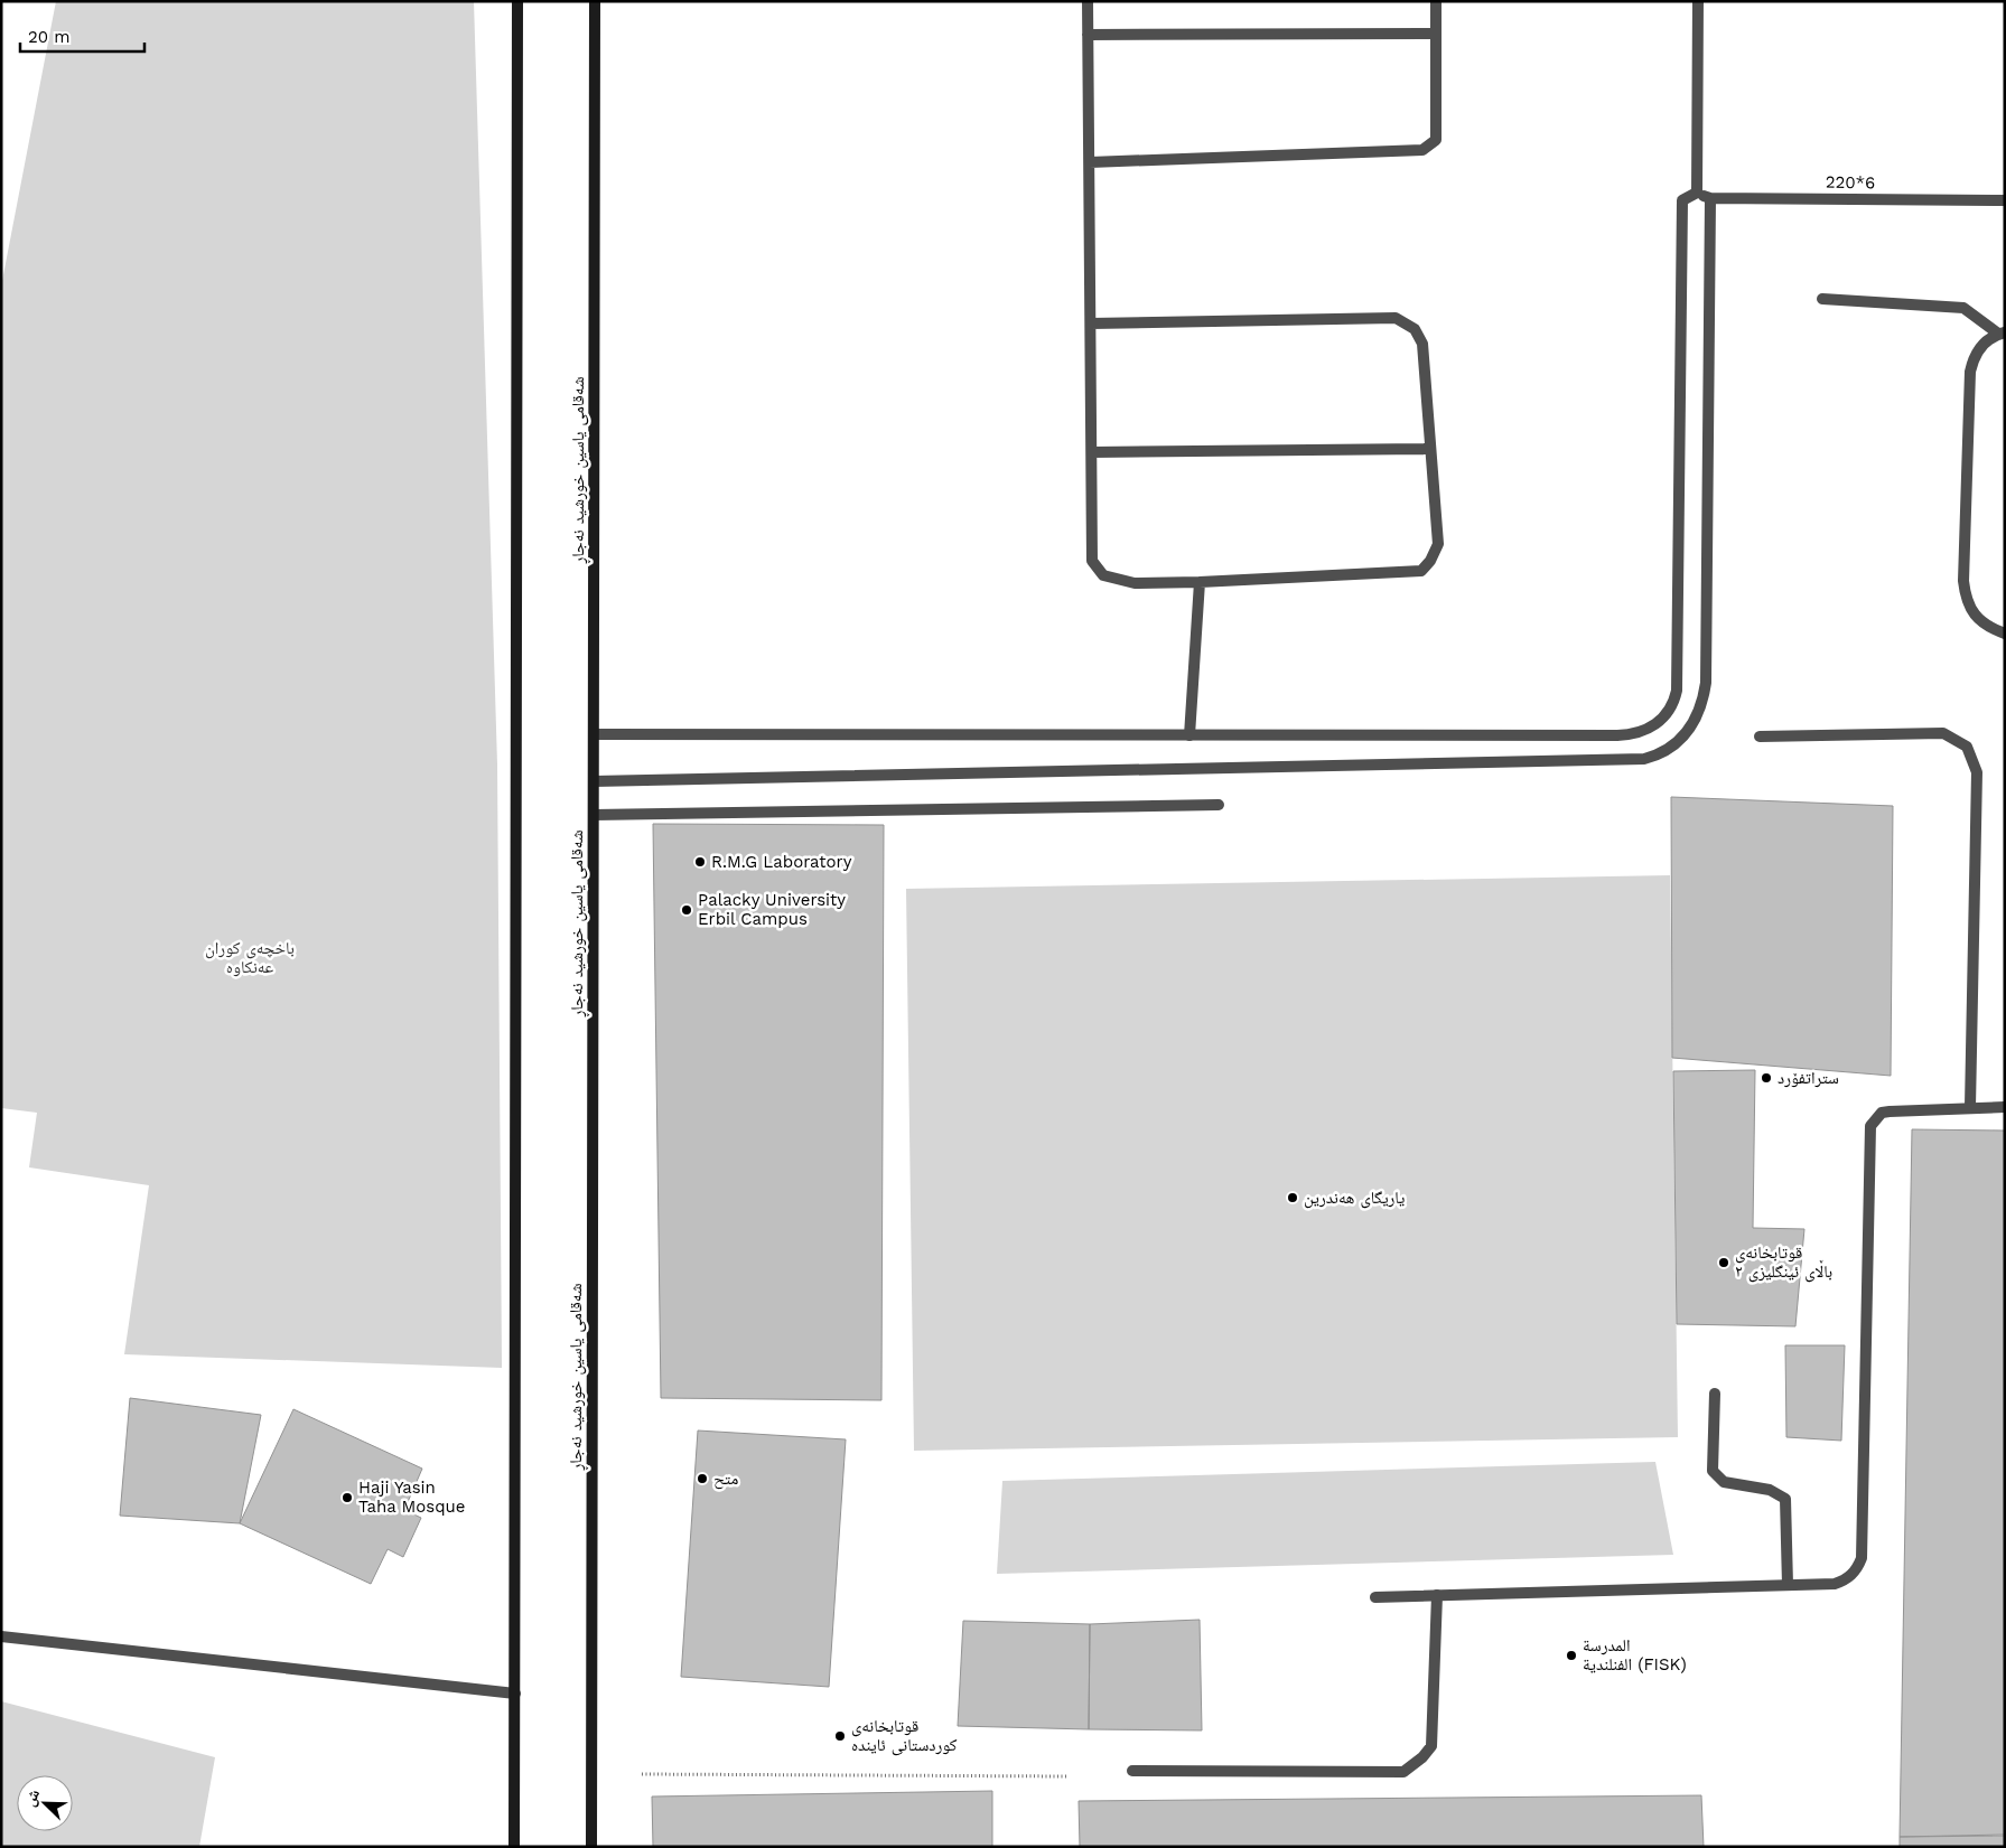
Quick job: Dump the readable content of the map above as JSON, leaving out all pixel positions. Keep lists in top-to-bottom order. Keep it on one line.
{"streets":{"street":["220*6","شەقامی یاسین خورشید نەجاڕ"]},"parks":["باخچەی کوران عەنکاوە"],"places":["R.M.G Laboratory","Palacky University Erbil Campus","ستراتفۆرد","یاریگای هەندرین","قوتابخانەی باڵای ئینگلیزی ۲","متح","Haji Yasin Taha Mosque","المدرسة الفنلندية (FISK)","قوتابخانەی کوردستانی ئایندە"],"scale_bar":"20 m","north":"top left"}
